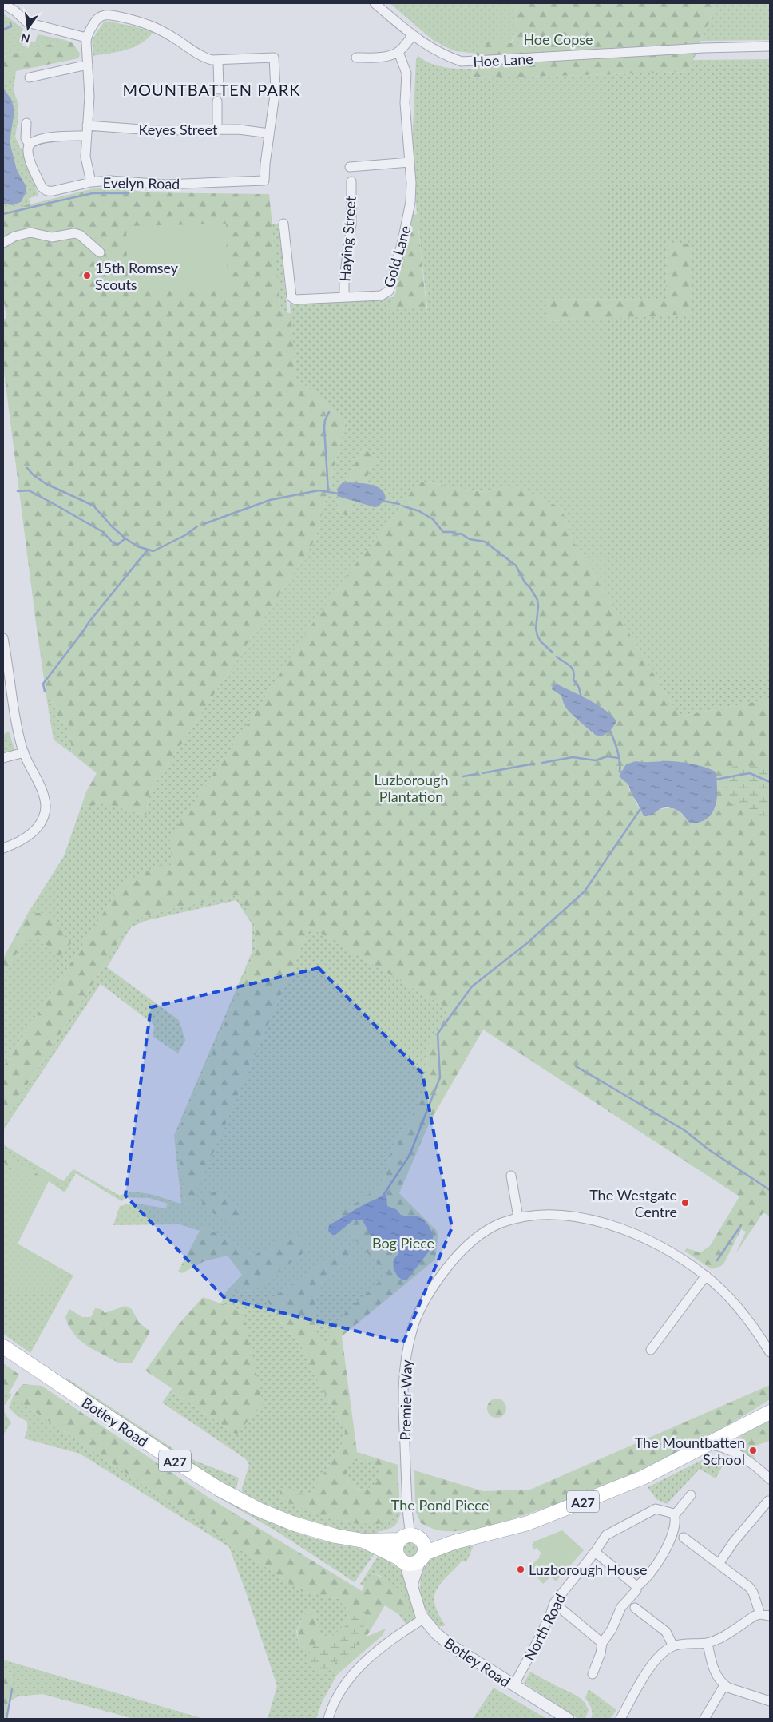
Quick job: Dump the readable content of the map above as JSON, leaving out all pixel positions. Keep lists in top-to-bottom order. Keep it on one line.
{"streets":{"main road":["Botley Road","A27"],"street":["Hoe Lane","Keyes Street","Evelyn Road","Haying Street","Gold Lane","Premier Way","North Road"]},"crossings":[["Keyes Street","Evelyn Road"],["Haying Street","Gold Lane"],["Premier Way","Botley Road"],["Premier Way","A27"],["Botley Road","A27"],["Botley Road","North Road"]],"districts":["MOUNTBATTEN PARK"],"parks":["Hoe Copse","Luzborough Plantation","Bog Piece","The Pond Piece"],"places":["15th Romsey Scouts","The Westgate Centre","The Mountbatten School","Luzborough House"],"north":"bottom"}
